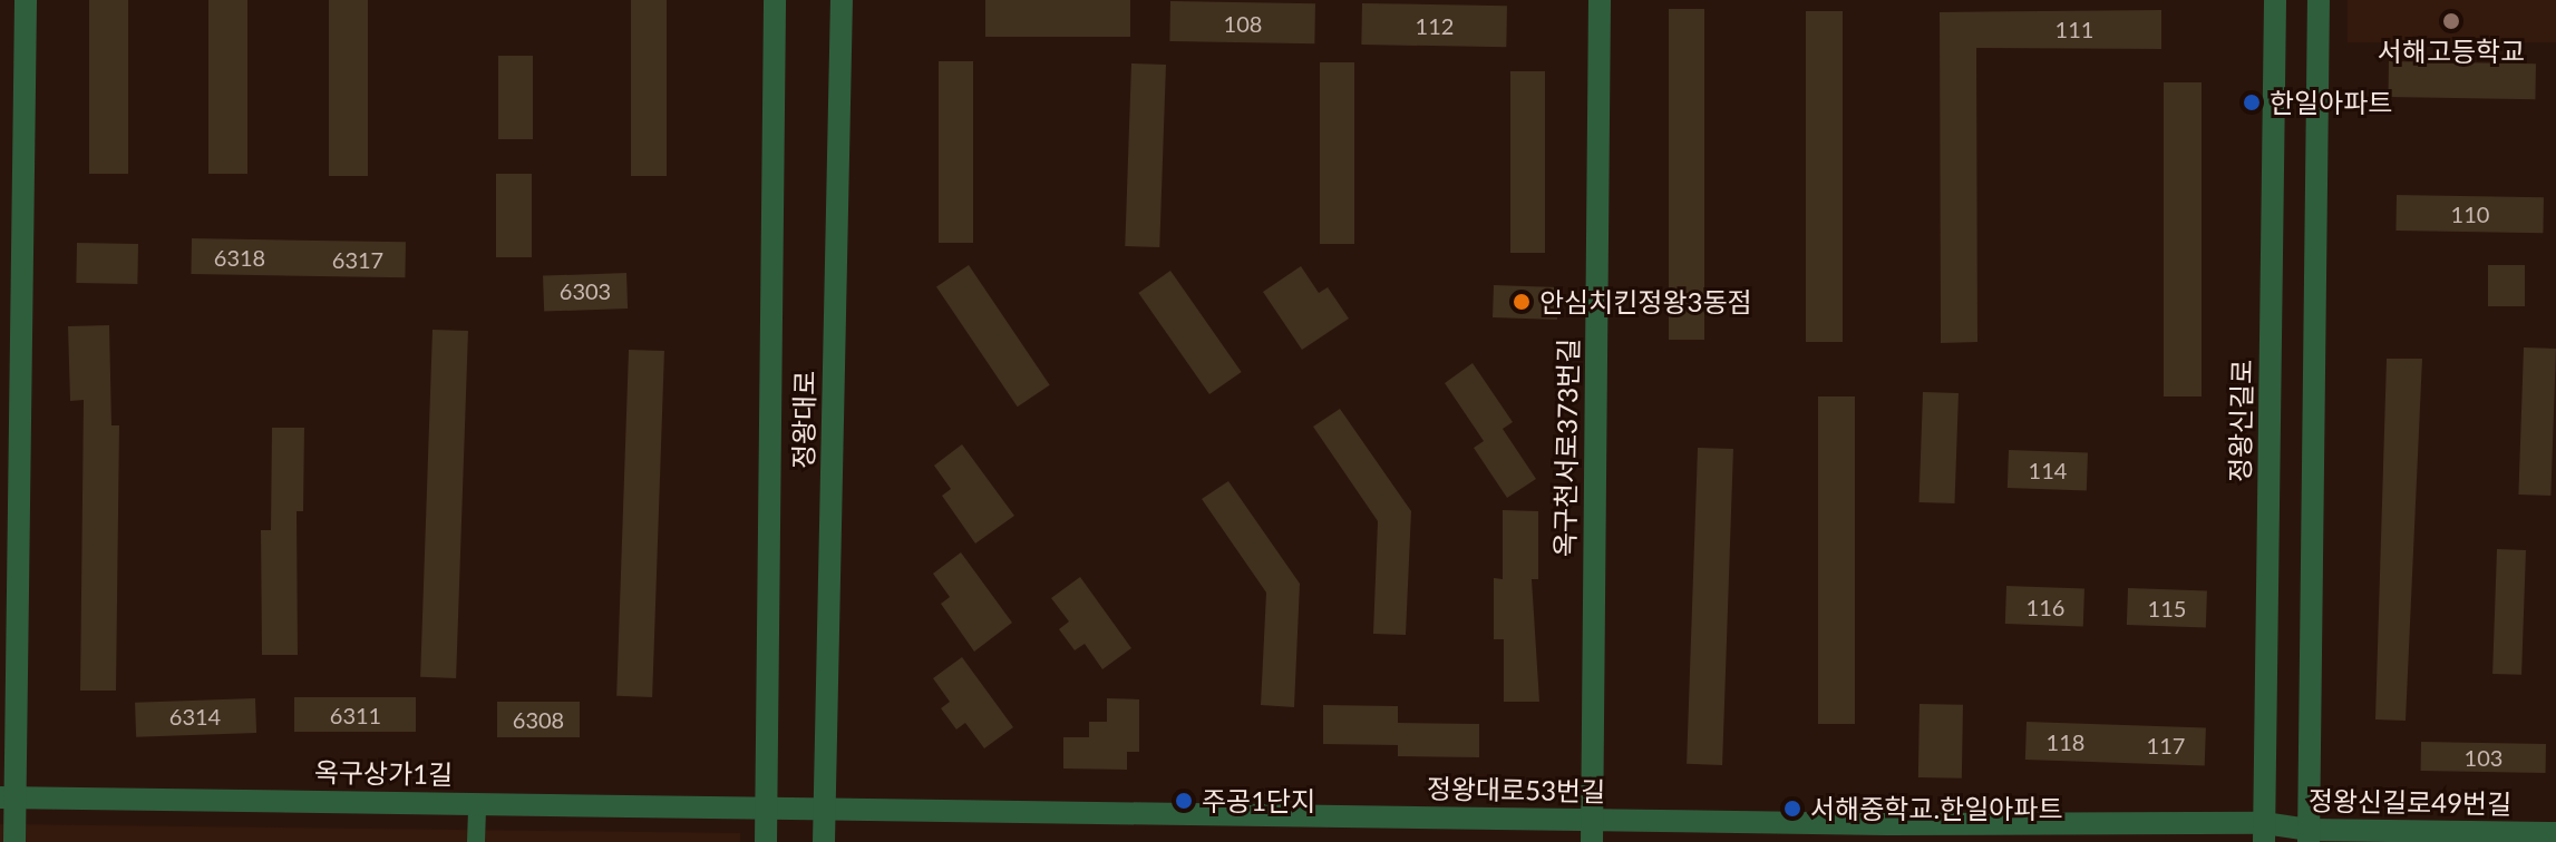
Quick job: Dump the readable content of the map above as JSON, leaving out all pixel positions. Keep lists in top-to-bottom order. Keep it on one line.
{"streets":{"street":["정왕대로","정왕신길로","옥구천서로373번길","옥구상가1길","정왕대로53번길","정왕신길로49번길"]},"crossings":[["정왕대로","옥구상가1길"],["정왕대로","정왕대로53번길"],["정왕신길로","정왕대로53번길"],["정왕신길로","정왕신길로49번길"],["옥구천서로373번길","정왕대로53번길"],["옥구상가1길","정왕대로53번길"],["정왕대로53번길","정왕신길로49번길"]],"places":["서해고등학교","한일아파트","안심치킨정왕3동점","주공1단지","서해중학교.한일아파트"],"house_numbers":["108","112","111","110","6318","6317","6303","114","116","115","6311","6314","6308","118","117","103"]}
